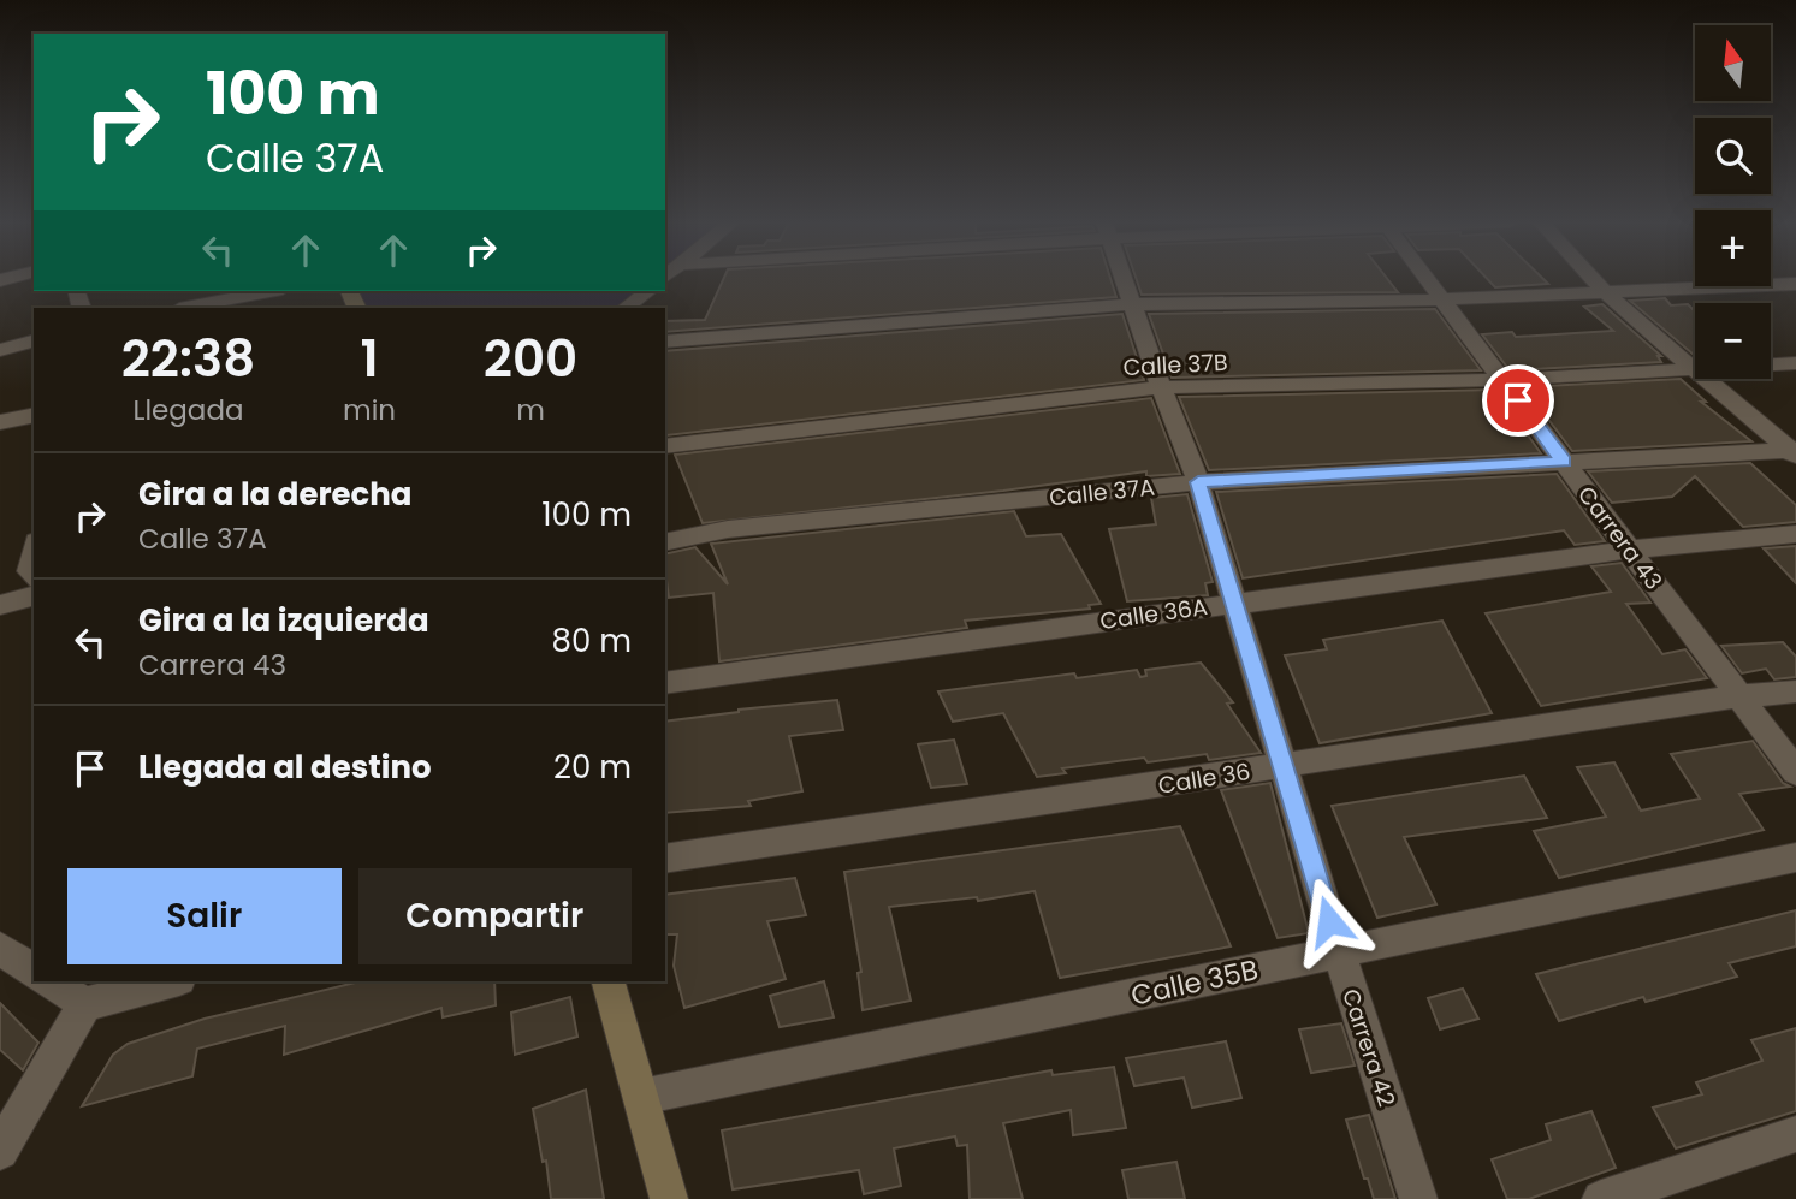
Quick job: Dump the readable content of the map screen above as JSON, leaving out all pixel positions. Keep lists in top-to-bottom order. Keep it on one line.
{"streets":{"street":["Calle 37B","Calle 37A","Carrera 43","Calle 36A","Calle 36","Calle 35B","Carrera 42"]},"crossings":[["Calle 37B","Carrera 43"],["Calle 37B","Carrera 42"],["Calle 37A","Carrera 43"],["Calle 37A","Carrera 42"],["Carrera 43","Calle 36A"],["Carrera 43","Calle 36"],["Calle 36A","Carrera 42"],["Calle 36","Carrera 42"],["Calle 35B","Carrera 42"]],"north":"top","page":{"map_buttons":["+","−"],"turn":["100 m","Calle 37A"],"eta":["22:38","Llegada","1","min","200","m"],"list":[{"name":"Gira a la derecha","note":"Calle 37A","value":"100 m"},{"name":"Gira a la izquierda","note":"Carrera 43","value":"80 m"},{"name":"Llegada al destino","value":"20 m"}],"buttons":["Salir","Compartir"]}}
